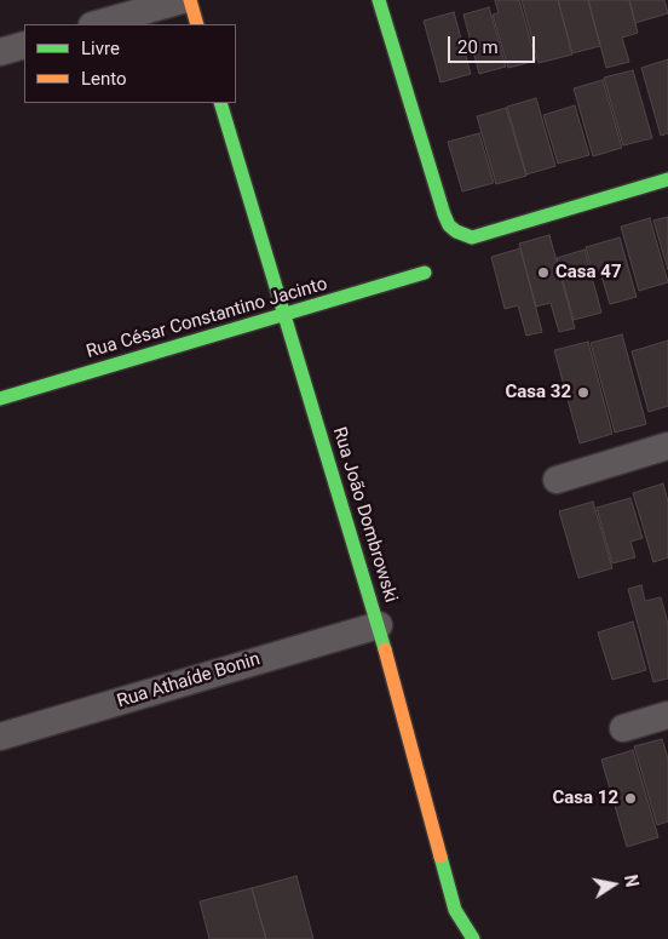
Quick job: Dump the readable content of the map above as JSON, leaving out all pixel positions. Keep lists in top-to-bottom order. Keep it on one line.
{"streets":{"street":["Rua César Constantino Jacinto","Rua João Dombrowski","Rua Athaíde Bonin"]},"crossings":[["Rua César Constantino Jacinto","Rua João Dombrowski"],["Rua João Dombrowski","Rua Athaíde Bonin"]],"places":["Casa 47","Casa 32","Casa 12"],"legend":["Livre","Lento"],"scale_bar":"20 m","north":"right"}
